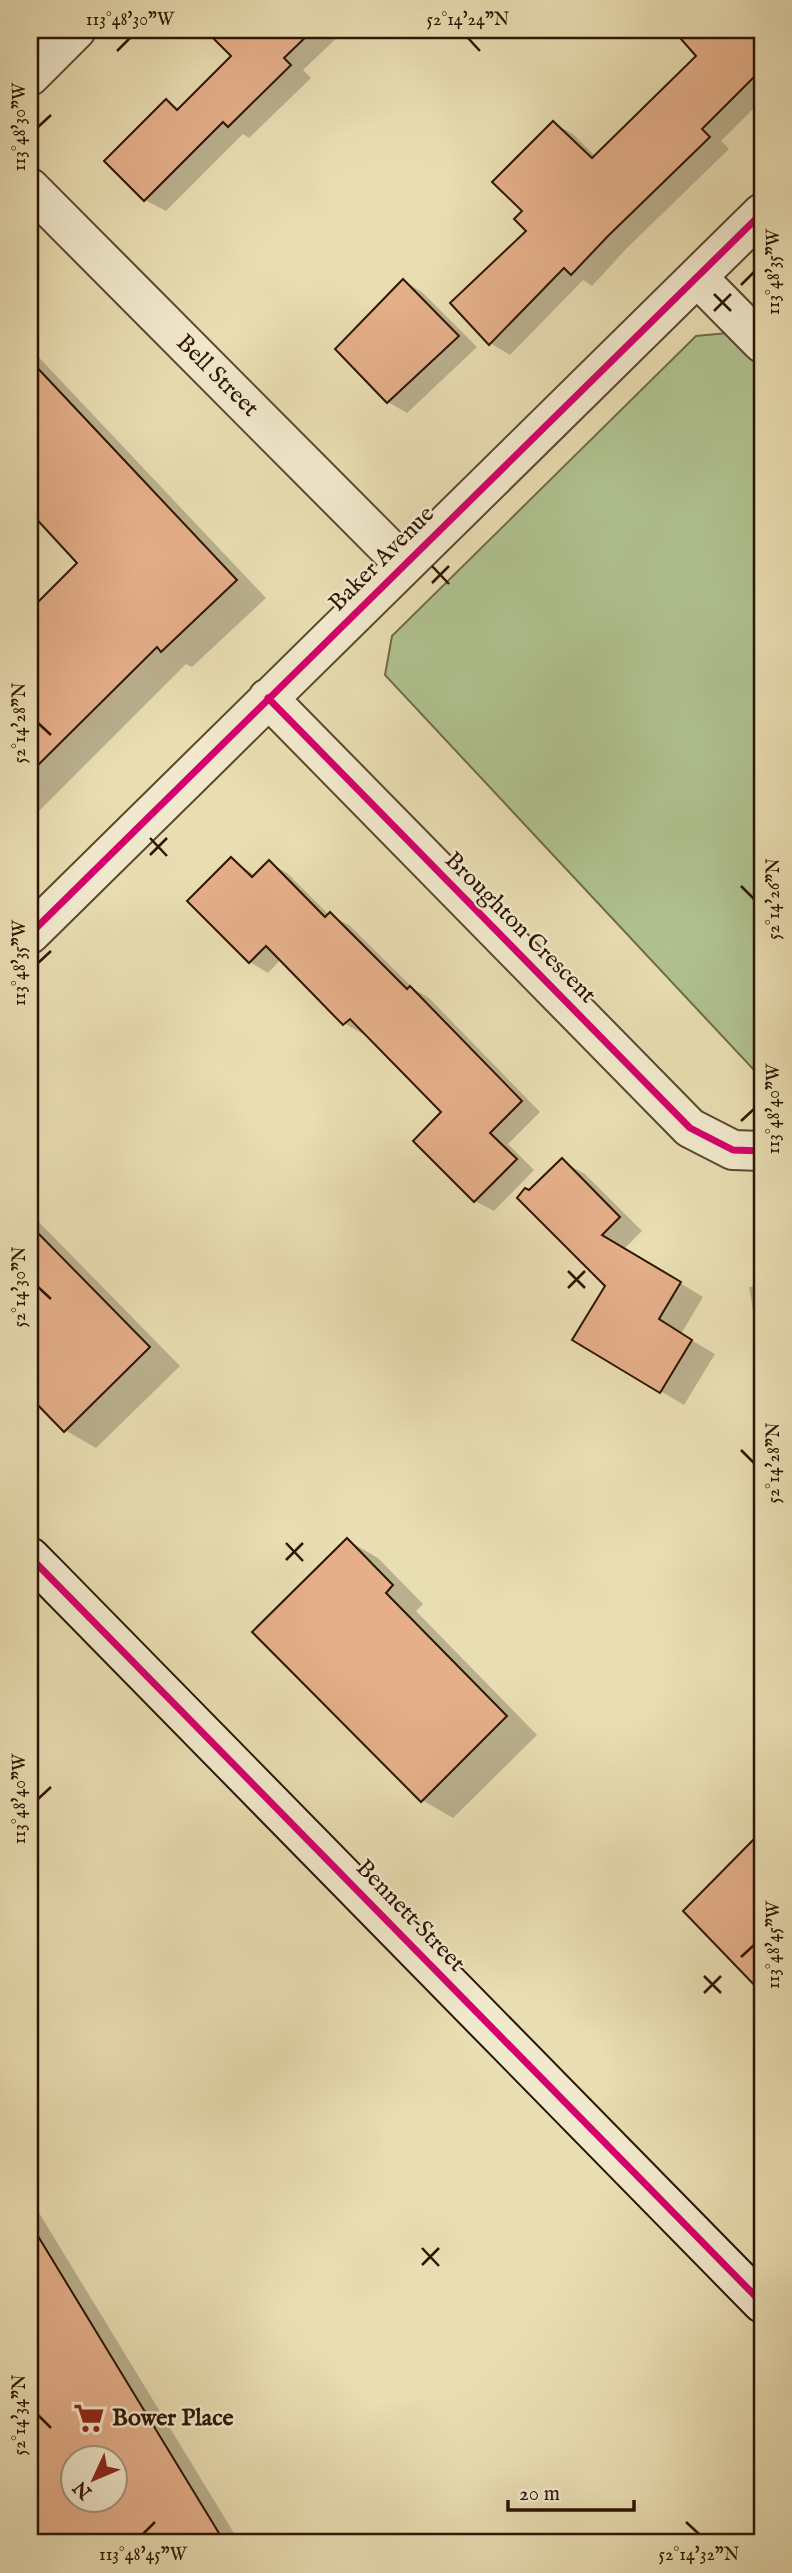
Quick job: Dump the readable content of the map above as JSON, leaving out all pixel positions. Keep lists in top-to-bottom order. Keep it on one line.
{"streets":{"street":["Bell Street","Baker Avenue","Broughton Crescent","Bennett Street"]},"crossings":[["Bell Street","Baker Avenue"],["Baker Avenue","Broughton Crescent"]],"places":{"supermarket":["Bower Place"]},"scale_bar":"20 m","north":"bottom left","coordinates":["113°48'30\"W","52°14'24\"N","113°48'35\"W","52°14'28\"N","52°14'26\"N","113°48'40\"W","52°14'30\"N","113°48'45\"W","52°14'34\"N","52°14'32\"N"]}
